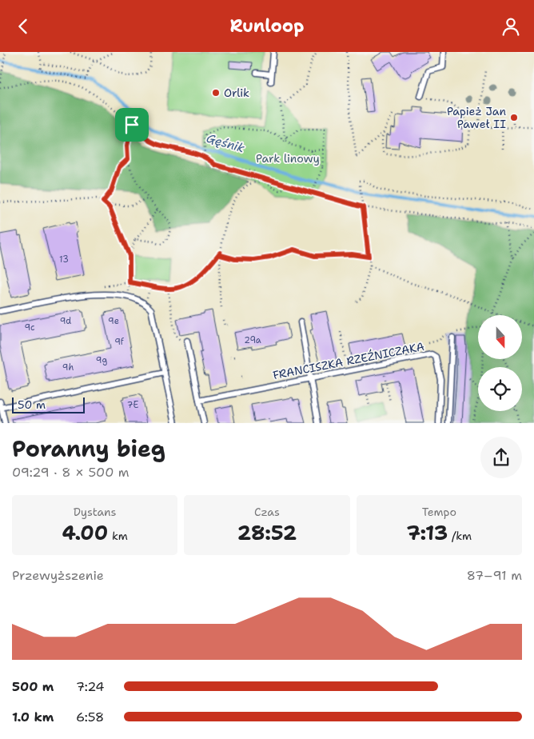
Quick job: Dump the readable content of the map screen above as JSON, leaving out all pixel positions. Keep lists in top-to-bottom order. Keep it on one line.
{"streets":{"lane":["FRANCISZKA RZEŹNICZAKA"]},"water":["Gęśnik"],"parks":["Park linowy"],"places":["Orlik","Papież Jan Paweł II"],"house_numbers":["13","9d","9e","9c","29a","9f","9g","9h","7E"],"scale_bar":"50 m","north":"bottom","page":{"header":"Runloop","scale":"50 m","heading":["Poranny bieg","09:29 · 8 × 500 m"],"stats":[["Dystans","4.00 km"],["Czas","28:52"],["Tempo","7:13 /km"]],"chart":["Przewyższenie","87–91 m"],"list":[{"name":"500 m","note":"7:24"},{"name":"1.0 km","note":"6:58"}]}}
